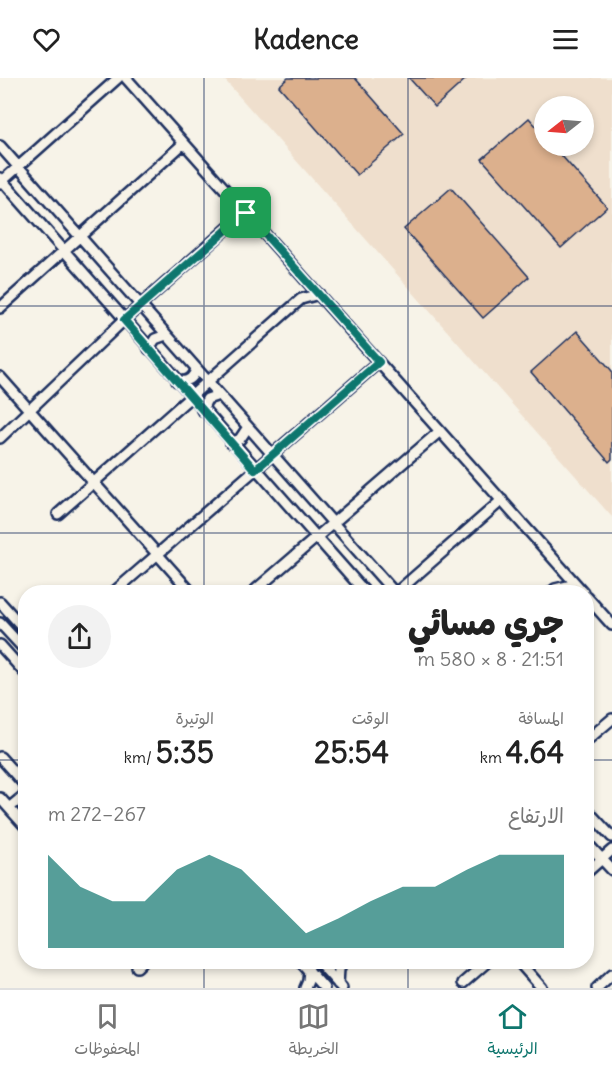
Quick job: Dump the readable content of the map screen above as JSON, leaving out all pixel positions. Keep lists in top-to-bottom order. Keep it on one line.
{"north":"left","page":{"header":"Kadence","heading":["جري مسائي","21:51 · 8 × 580 m"],"stats":[["المسافة","4.64 km"],["الوقت","25:54"],["الوتيرة","5:35 /km"]],"chart":["الارتفاع","267–272 m"],"tabs":["الرئيسية","الخريطة","المحفوظات"]}}
